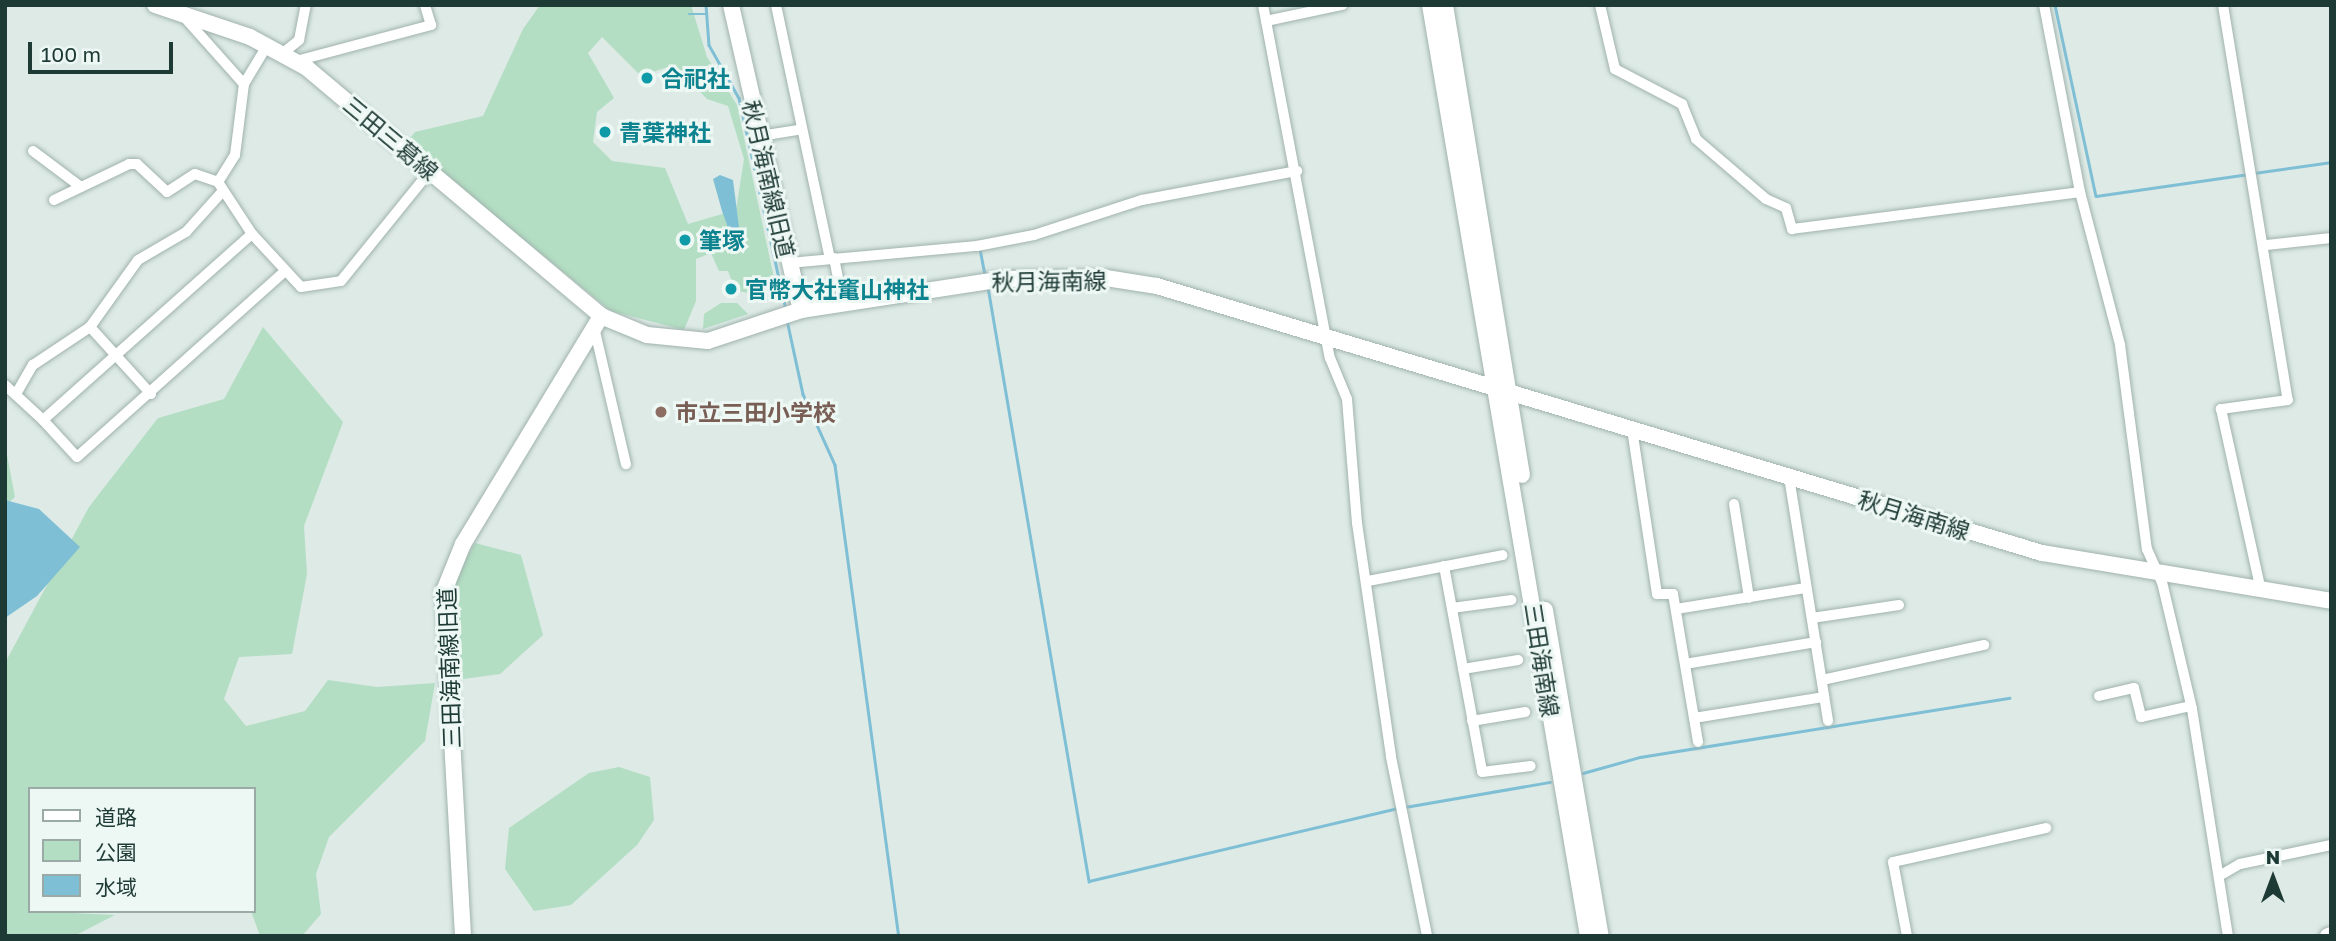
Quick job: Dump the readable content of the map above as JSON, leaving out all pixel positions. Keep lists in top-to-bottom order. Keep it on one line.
{"streets":{"main road":["三田三葛線","秋月海南線旧道","秋月海南線","三田海南線","三田海南線旧道"]},"crossings":[["三田三葛線","秋月海南線"],["三田三葛線","三田海南線旧道"],["秋月海南線旧道","秋月海南線"],["秋月海南線","三田海南線"],["秋月海南線","三田海南線旧道"]],"places":["合祀社","青葉神社","筆塚","官幣大社竃山神社","市立三田小学校"],"legend":["道路","公園","水域"],"scale_bar":"100 m","north":"top"}
